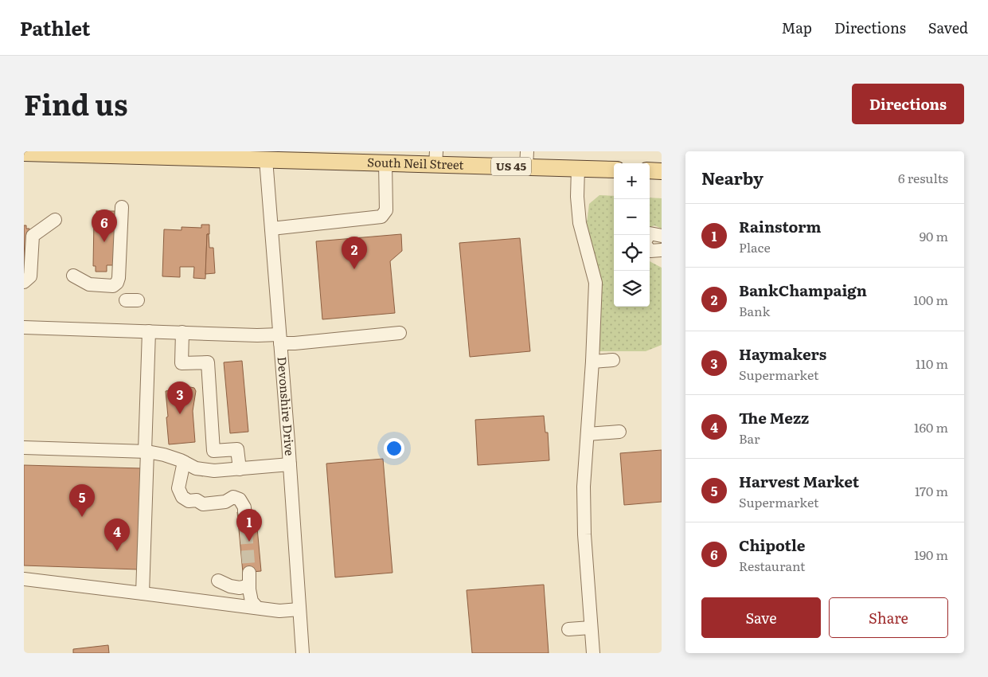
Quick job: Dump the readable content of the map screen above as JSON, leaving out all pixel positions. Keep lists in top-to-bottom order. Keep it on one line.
{"streets":{"main road":["South Neil Street","US 45"],"street":["Devonshire Drive"]},"crossings":[["South Neil Street","Devonshire Drive"]],"page":{"header":"Pathlet","nav":["Map","Directions","Saved"],"title":"Find us","buttons":["Directions",["Save","Share"]],"heading":["Nearby","6 results"],"map_buttons":["+","−"],"list":[{"mark":"1","name":"Rainstorm","note":"Place","value":"90 m"},{"mark":"2","name":"BankChampaign","note":"Bank","value":"100 m"},{"mark":"3","name":"Haymakers","note":"Supermarket","value":"110 m"},{"mark":"4","name":"The Mezz","note":"Bar","value":"160 m"},{"mark":"5","name":"Harvest Market","note":"Supermarket","value":"170 m"},{"mark":"6","name":"Chipotle","note":"Restaurant","value":"190 m"}],"pins":["6","2","3","5","1","4"]}}
